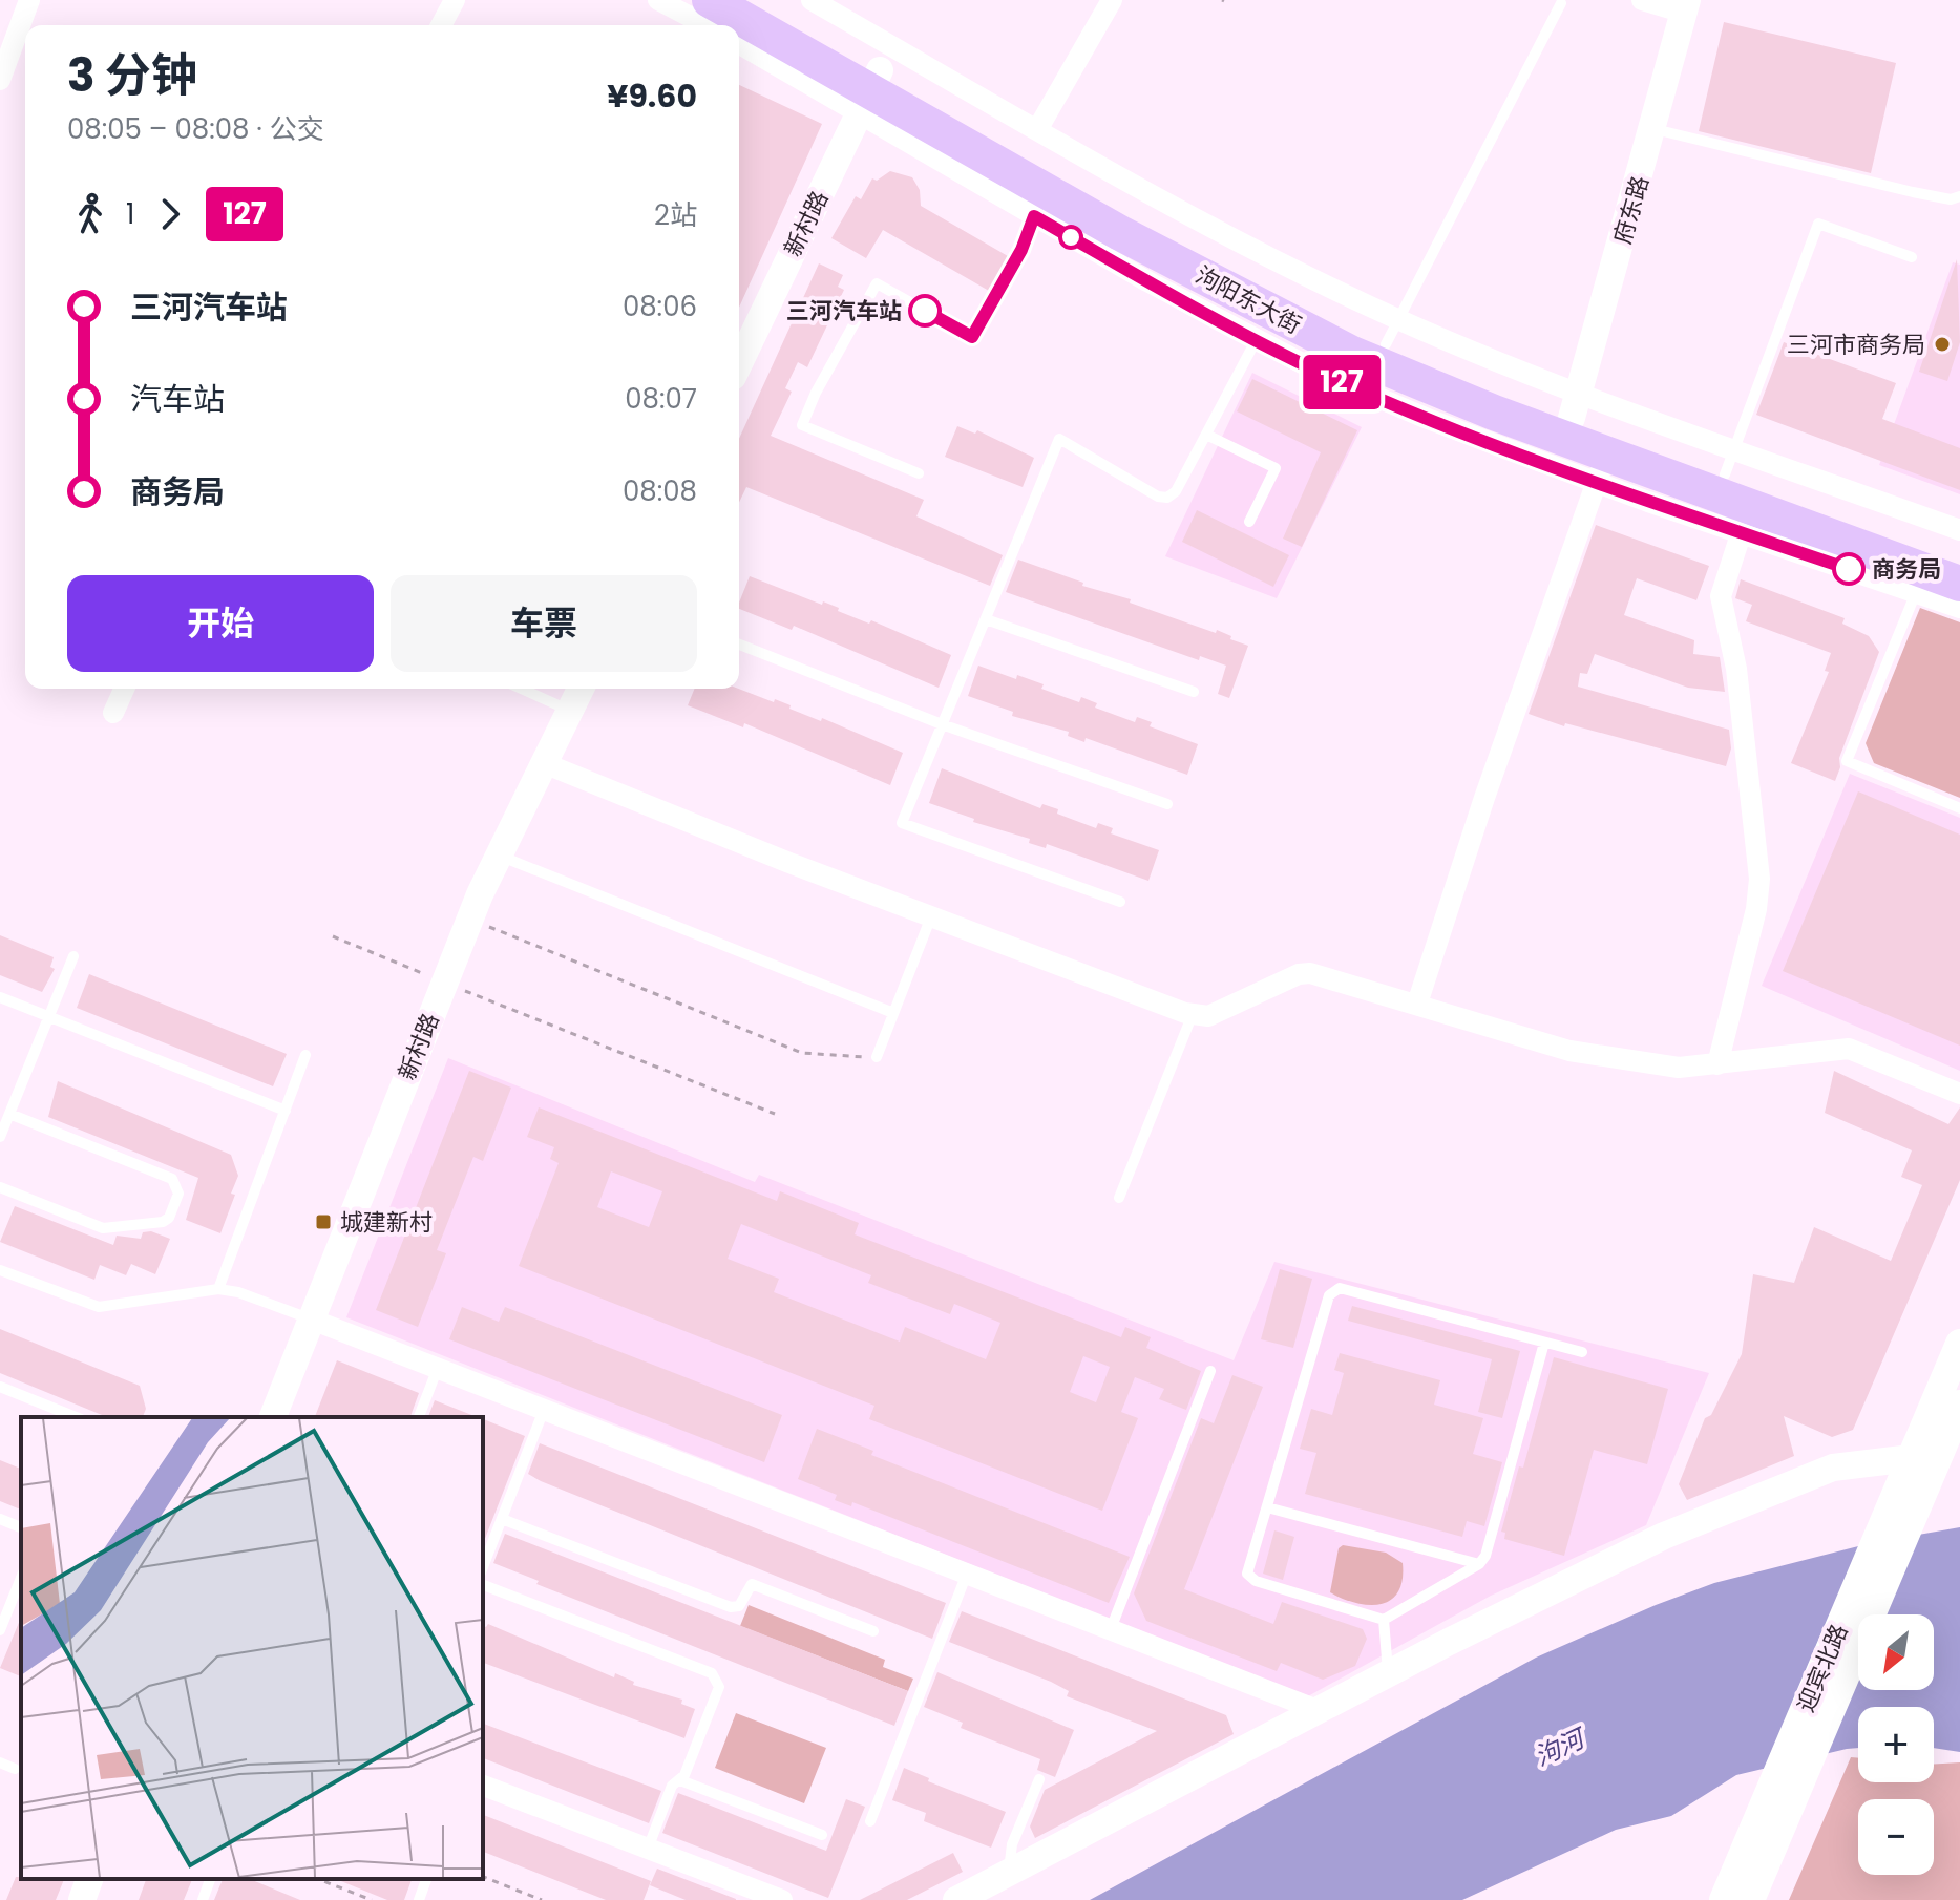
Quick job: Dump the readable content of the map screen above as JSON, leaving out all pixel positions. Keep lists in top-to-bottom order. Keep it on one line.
{"streets":{"highway":["泃阳东大街"],"main road":["迎宾北路"],"street":["府东路","新村路"]},"crossings":[["府东路","泃阳东大街"],["新村路","泃阳东大街"]],"water":["泃河"],"places":{"other":["三河汽车站","三河市商务局","商务局"],"transit":["城建新村"]},"lines":["bus line 127"],"north":"bottom left","page":{"on_map":"127","heading":["3 分钟","08:05 – 08:08 · 公交","¥9.60"],"legs":["1","127","2站"],"list":[{"name":"三河汽车站","value":"08:06"},{"name":"汽车站","value":"08:07"},{"name":"商务局","value":"08:08"}],"buttons":["开始","车票"],"map_buttons":["+","−"]}}
